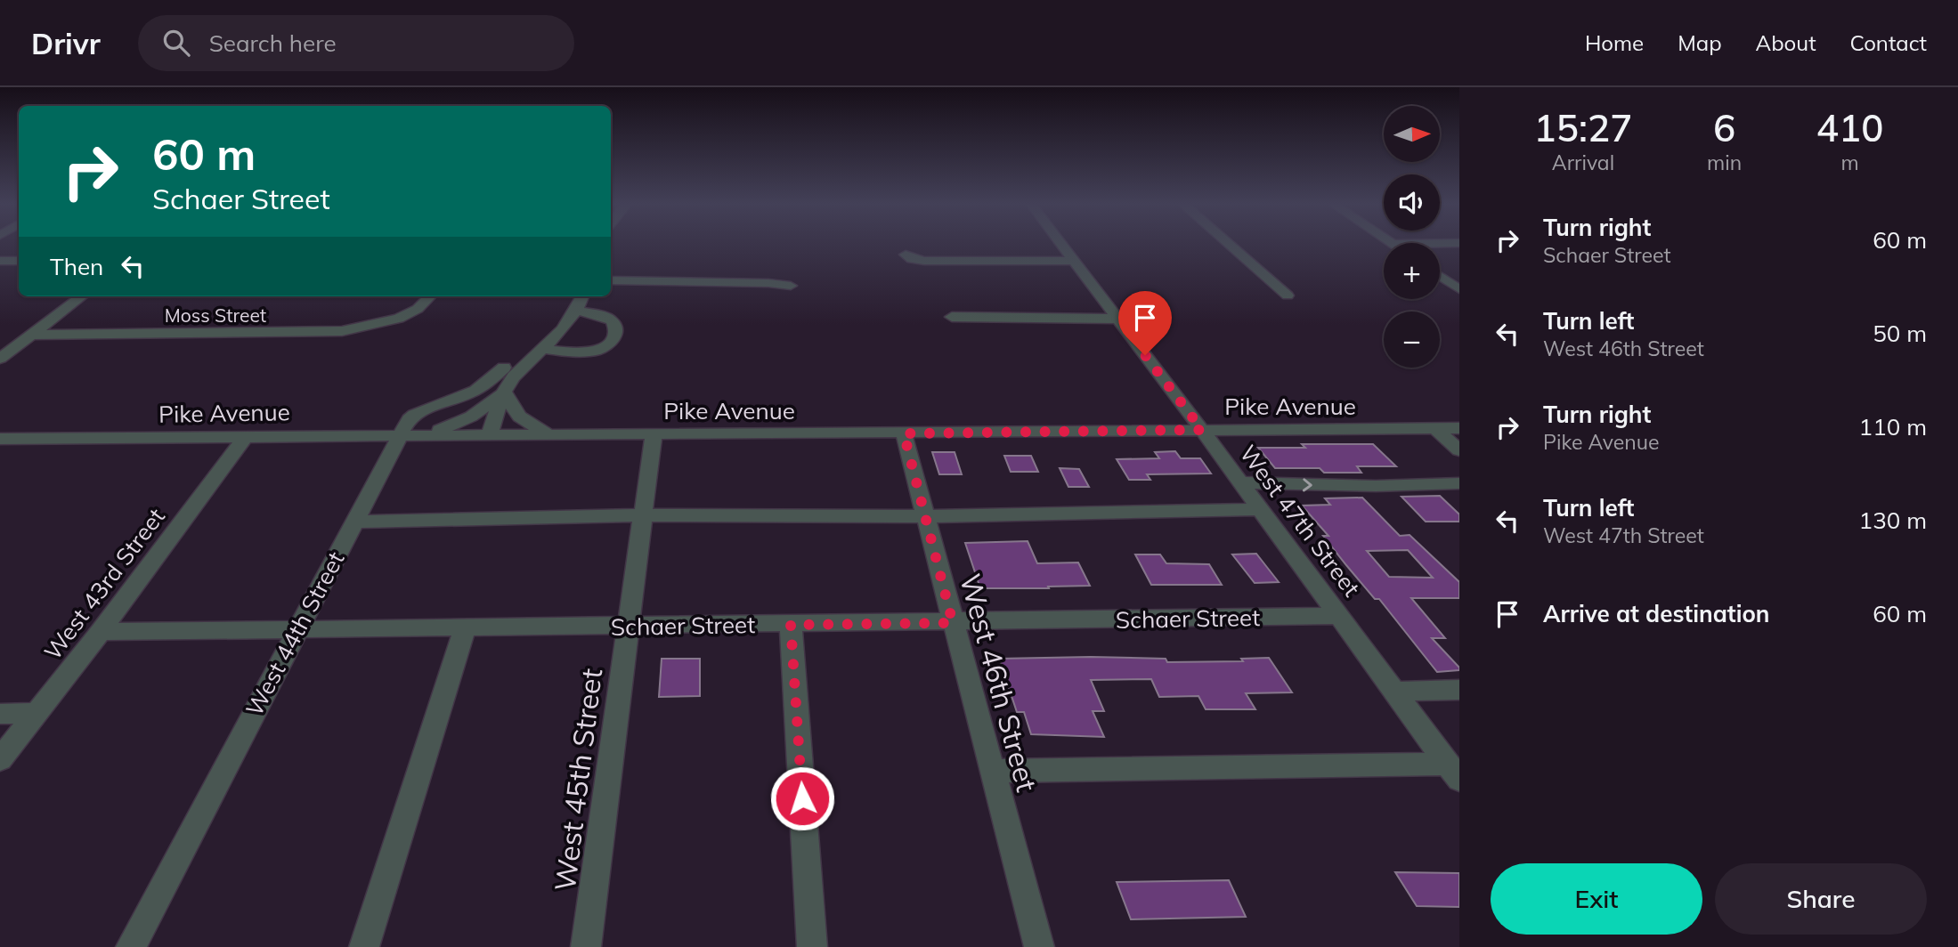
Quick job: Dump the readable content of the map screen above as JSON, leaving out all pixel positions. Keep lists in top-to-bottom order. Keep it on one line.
{"streets":{"street":["Moss Street","Pike Avenue","West 47th Street","West 43rd Street","Schaer Street","West 44th Street","West 46th Street","West 45th Street"]},"crossings":[["Pike Avenue","West 47th Street"],["Pike Avenue","West 43rd Street"],["Pike Avenue","West 44th Street"],["Pike Avenue","West 46th Street"],["Pike Avenue","West 45th Street"],["West 47th Street","Schaer Street"],["West 43rd Street","Schaer Street"],["Schaer Street","West 44th Street"],["Schaer Street","West 46th Street"],["Schaer Street","West 45th Street"]],"north":"right","page":{"header":"Drivr","search":"Search here","nav":["Home","Map","About","Contact"],"eta":["15:27","Arrival","6","min","410","m"],"map_buttons":["+","−"],"turn":["60 m","Schaer Street"],"list":[{"name":"Turn right","note":"Schaer Street","value":"60 m"},{"name":"Turn left","note":"West 46th Street","value":"50 m"},{"name":"Turn right","note":"Pike Avenue","value":"110 m"},{"name":"Turn left","note":"West 47th Street","value":"130 m"},{"name":"Arrive at destination","value":"60 m"}],"then":"Then","buttons":["Exit","Share"]}}
